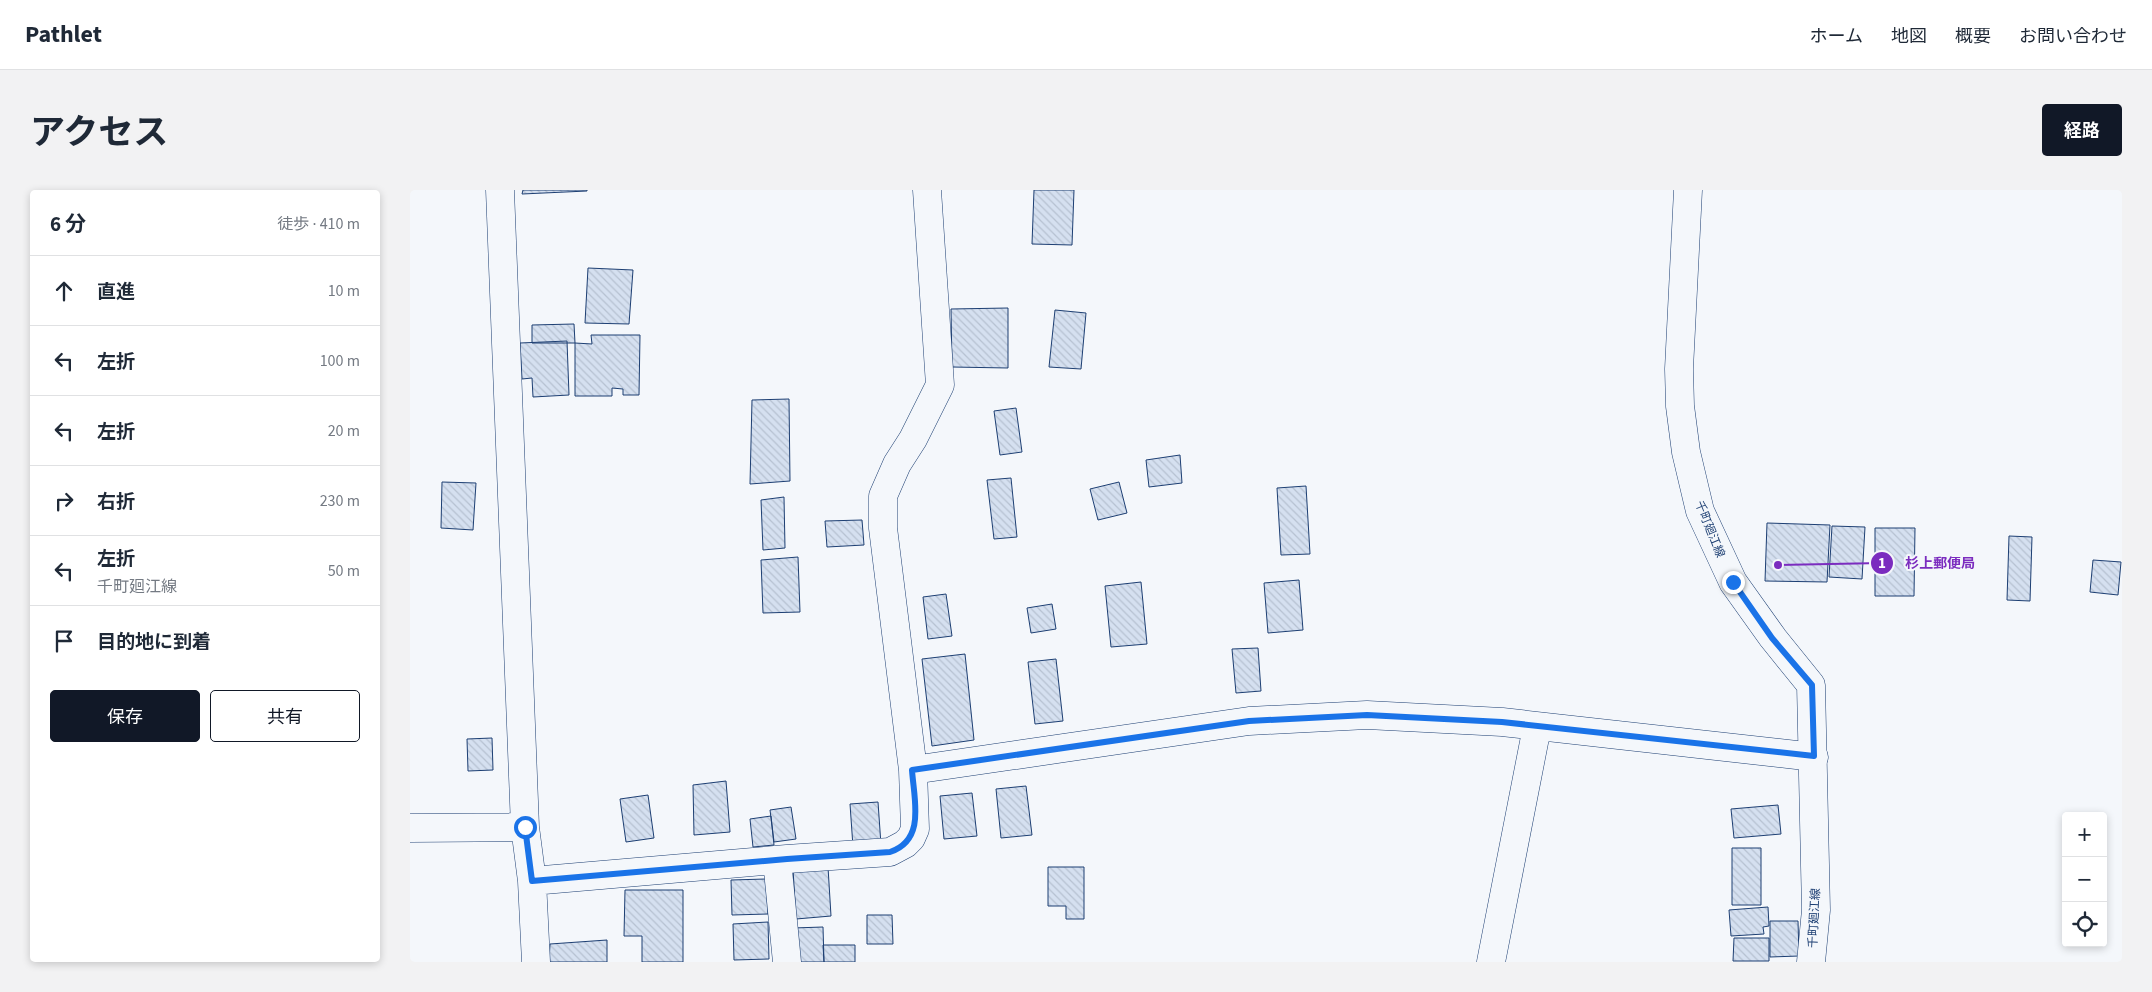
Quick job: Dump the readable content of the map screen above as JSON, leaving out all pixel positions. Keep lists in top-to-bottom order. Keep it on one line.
{"streets":{"street":["千町廻江線"]},"places":["杉上郵便局"],"page":{"header":"Pathlet","nav":["ホーム","地図","概要","お問い合わせ"],"title":"アクセス","buttons":["経路",["保存","共有"]],"heading":["6 分","徒歩 · 410 m"],"list":[["直進","10 m"],["左折","100 m"],["左折","20 m"],["右折","230 m"],["左折","千町廻江線","50 m"],"目的地に到着"],"map_buttons":["+","−"]}}
